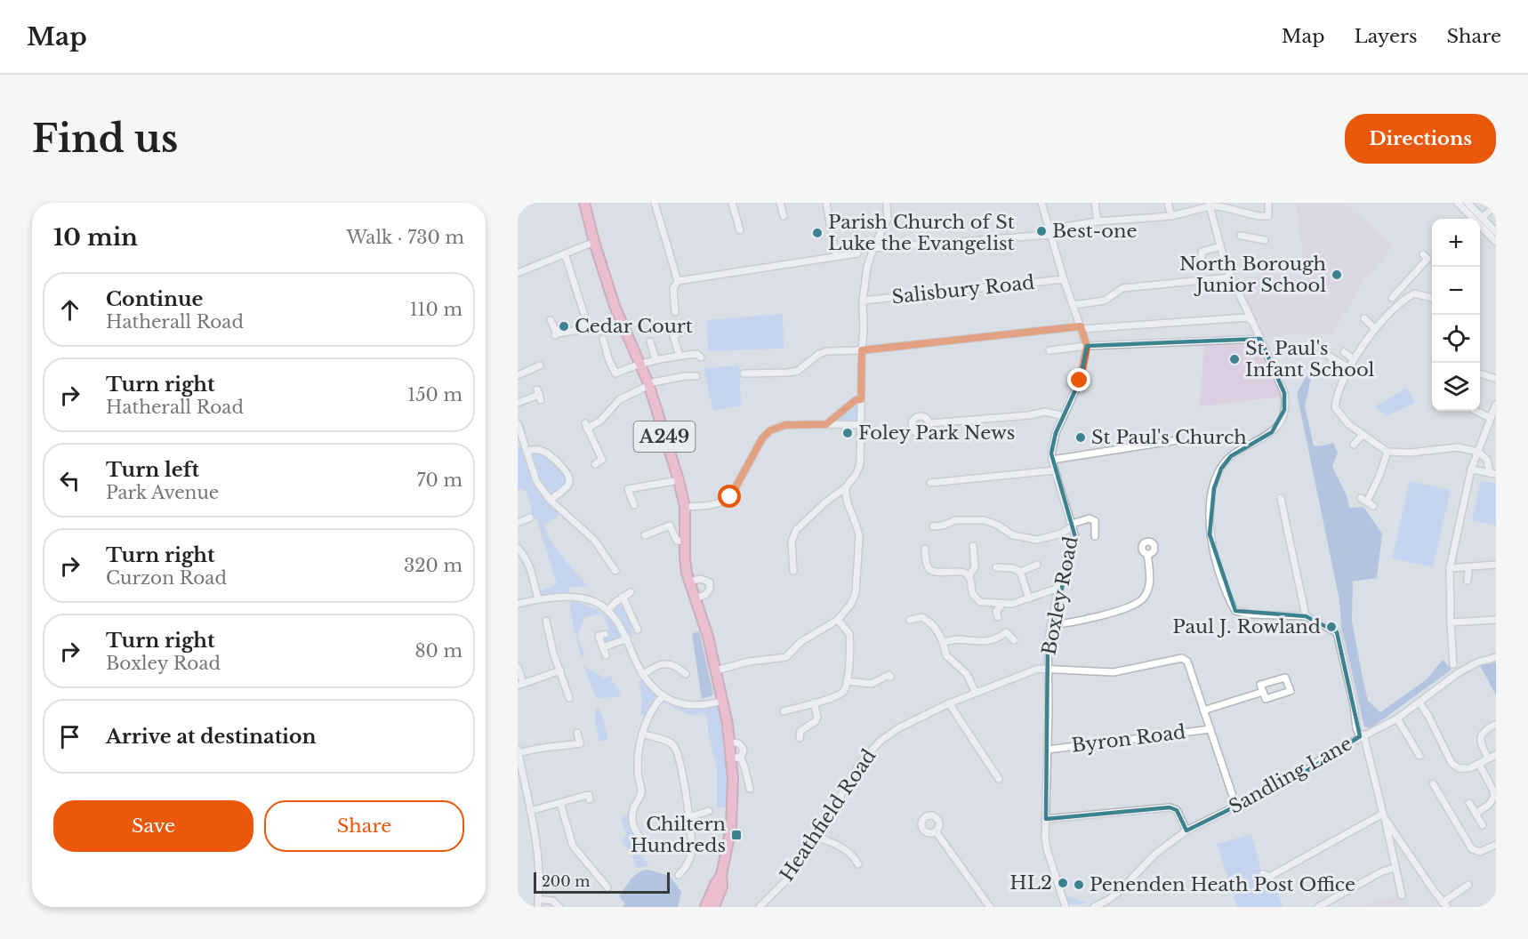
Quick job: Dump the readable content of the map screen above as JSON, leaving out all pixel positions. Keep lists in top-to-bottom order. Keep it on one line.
{"streets":{"highway":["A249"],"street":["Salisbury Road","Boxley Road","Byron Road","Sandling Lane","Heathfield Road"]},"crossings":[["Salisbury Road","Boxley Road"],["Boxley Road","Byron Road"],["Boxley Road","Heathfield Road"]],"places":{"other":["Best-one","Parish Church of St Luke the Evangelist","North Borough Junior School","Cedar Court","St. Paul's Infant School","Foley Park News","St Paul's Church","Paul J. Rowland","HL2","Penenden Heath Post Office"],"transit":["Chiltern Hundreds"]},"scale_bar":"200 m","page":{"header":"Map","nav":["Map","Layers","Share"],"buttons":["Directions",["Save","Share"]],"title":"Find us","heading":["10 min","Walk · 730 m"],"map_buttons":["+","−"],"list":[["Continue","Hatherall Road","110 m"],["Turn right","Hatherall Road","150 m"],["Turn left","Park Avenue","70 m"],["Turn right","Curzon Road","320 m"],["Turn right","Boxley Road","80 m"],"Arrive at destination"],"scale":"200 m"}}
